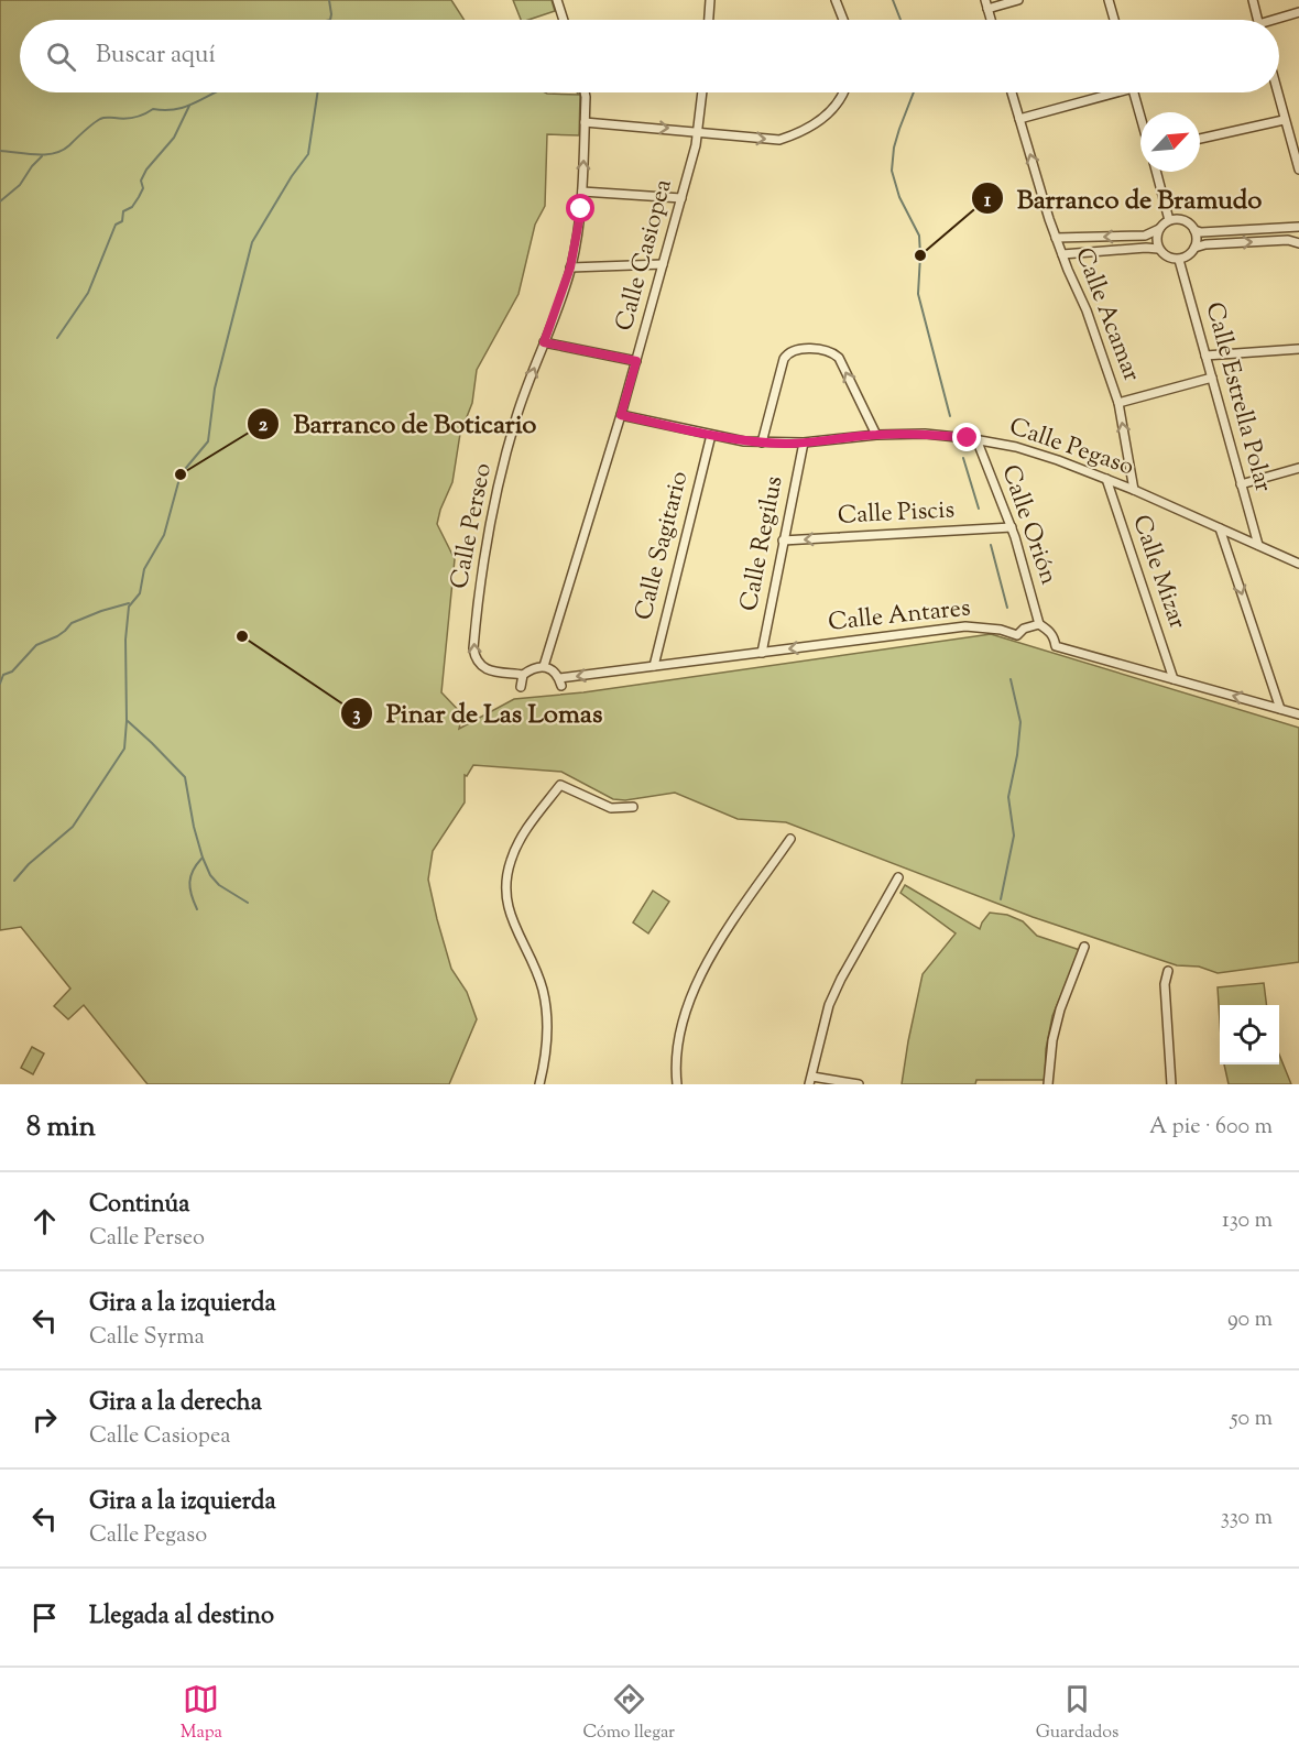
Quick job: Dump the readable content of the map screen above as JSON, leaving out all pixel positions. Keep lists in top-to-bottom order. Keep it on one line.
{"streets":{"street":["Calle Casiopea","Calle Acamar","Calle Estrella Polar","Calle Pegaso","Calle Piscis","Calle Orión","Calle Perseo","Calle Regilus","Calle Sagitario","Calle Mizar","Calle Antares"]},"crossings":[["Calle Casiopea","Calle Pegaso"],["Calle Casiopea","Calle Antares"],["Calle Acamar","Calle Pegaso"],["Calle Estrella Polar","Calle Pegaso"],["Calle Pegaso","Calle Orión"],["Calle Pegaso","Calle Regilus"],["Calle Pegaso","Calle Sagitario"],["Calle Pegaso","Calle Mizar"],["Calle Piscis","Calle Orión"],["Calle Piscis","Calle Regilus"],["Calle Orión","Calle Antares"],["Calle Regilus","Calle Antares"],["Calle Sagitario","Calle Antares"]],"one_way":["Calle Acamar","Calle Piscis","Calle Perseo","Calle Antares"],"places":["Barranco de Bramudo","Barranco de Boticario","Pinar de Las Lomas"],"north":"top right","page":{"search":"Buscar aquí","heading":["8 min","A pie · 600 m"],"list":[["Continúa","Calle Perseo","130 m"],["Gira a la izquierda","Calle Syrma","90 m"],["Gira a la derecha","Calle Casiopea","50 m"],["Gira a la izquierda","Calle Pegaso","330 m"],"Llegada al destino"],"nav":["Mapa","Cómo llegar","Guardados"]}}
